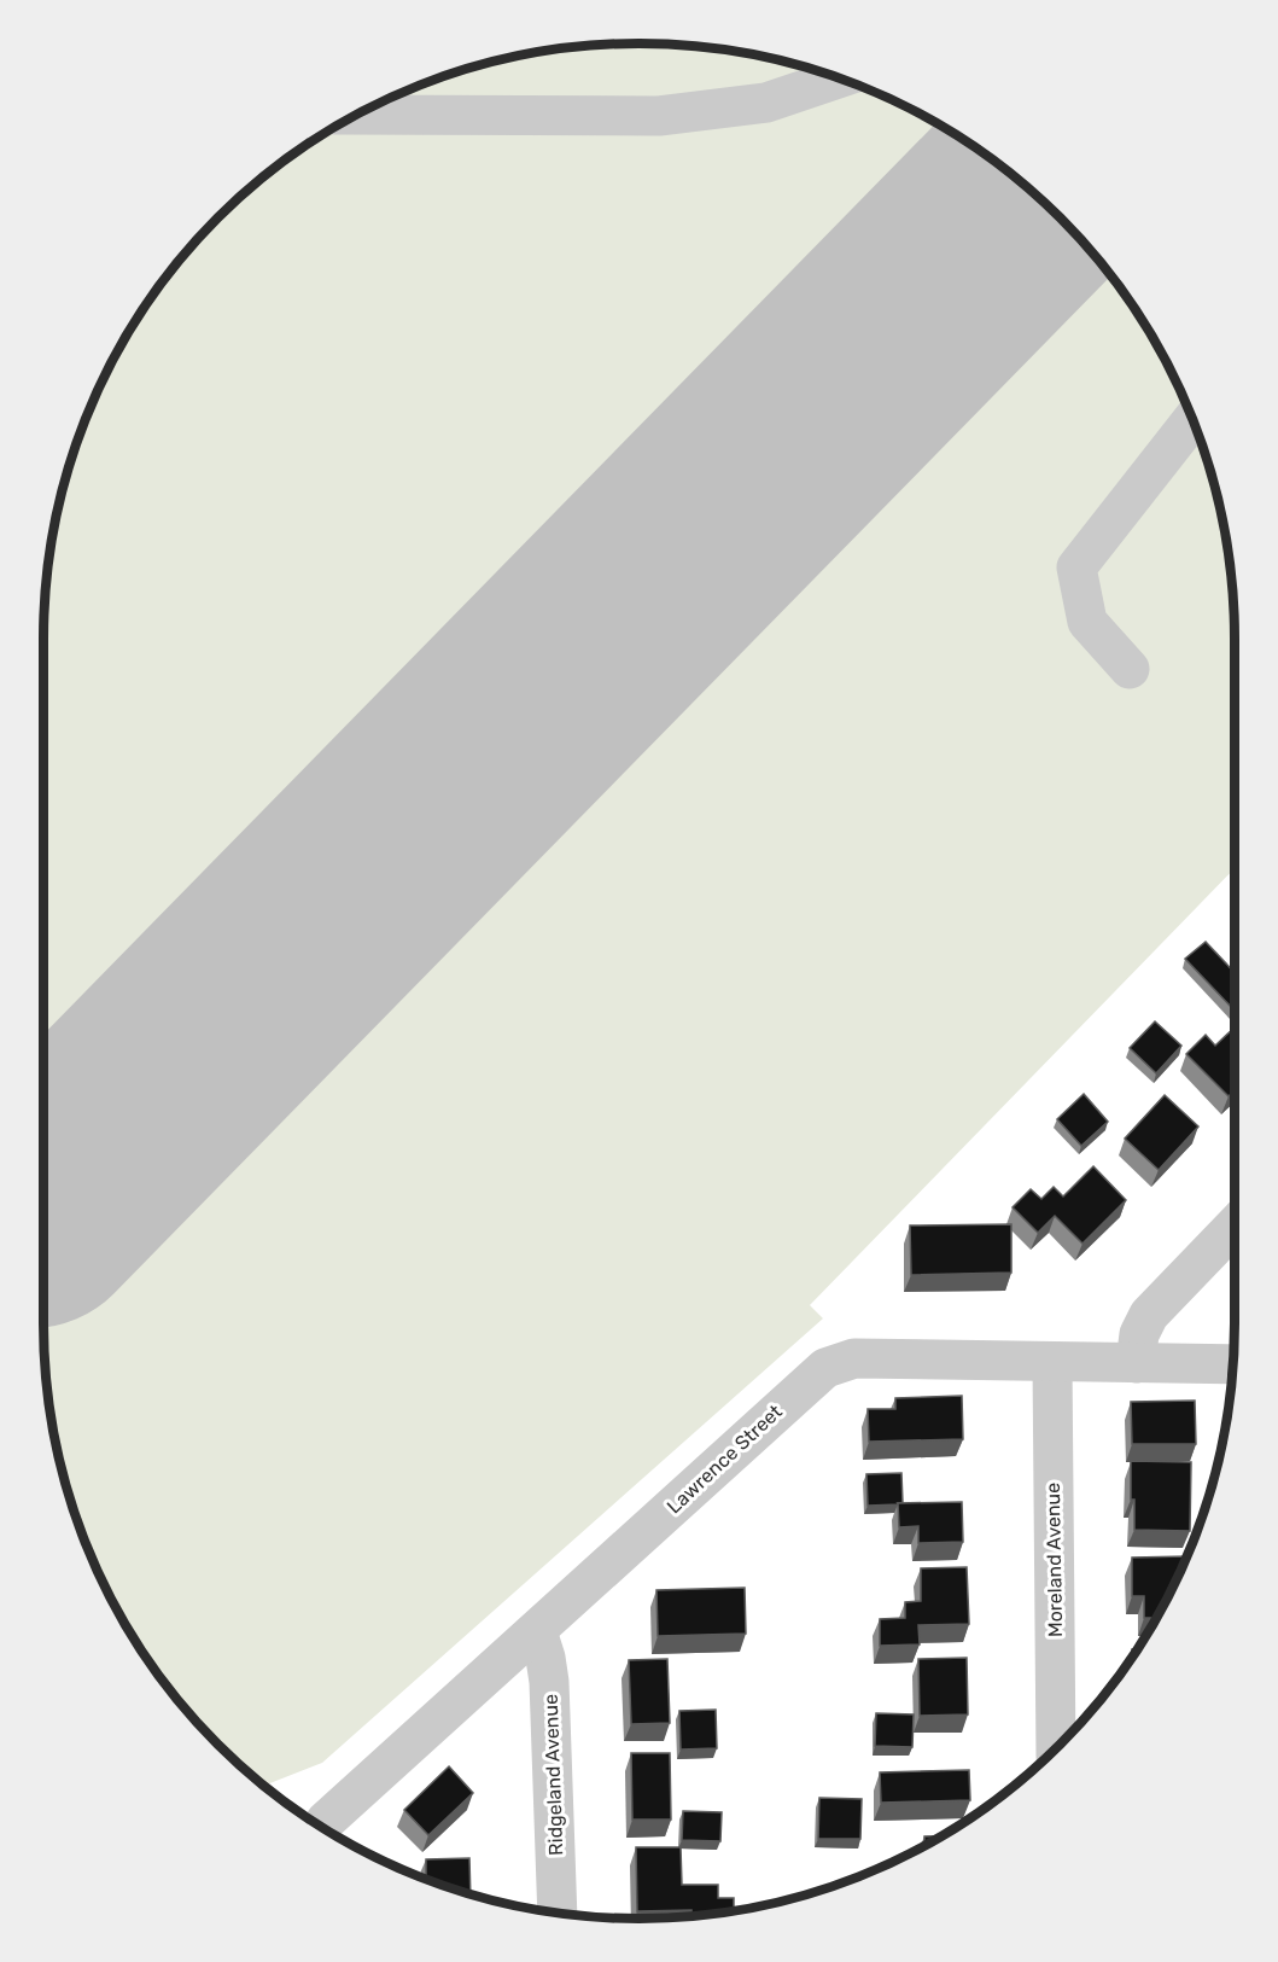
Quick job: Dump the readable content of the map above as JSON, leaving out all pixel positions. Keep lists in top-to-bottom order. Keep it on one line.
{"streets":{"street":["Lawrence Street","Moreland Avenue","Ridgeland Avenue"]},"crossings":[["Lawrence Street","Moreland Avenue"],["Lawrence Street","Ridgeland Avenue"]]}
